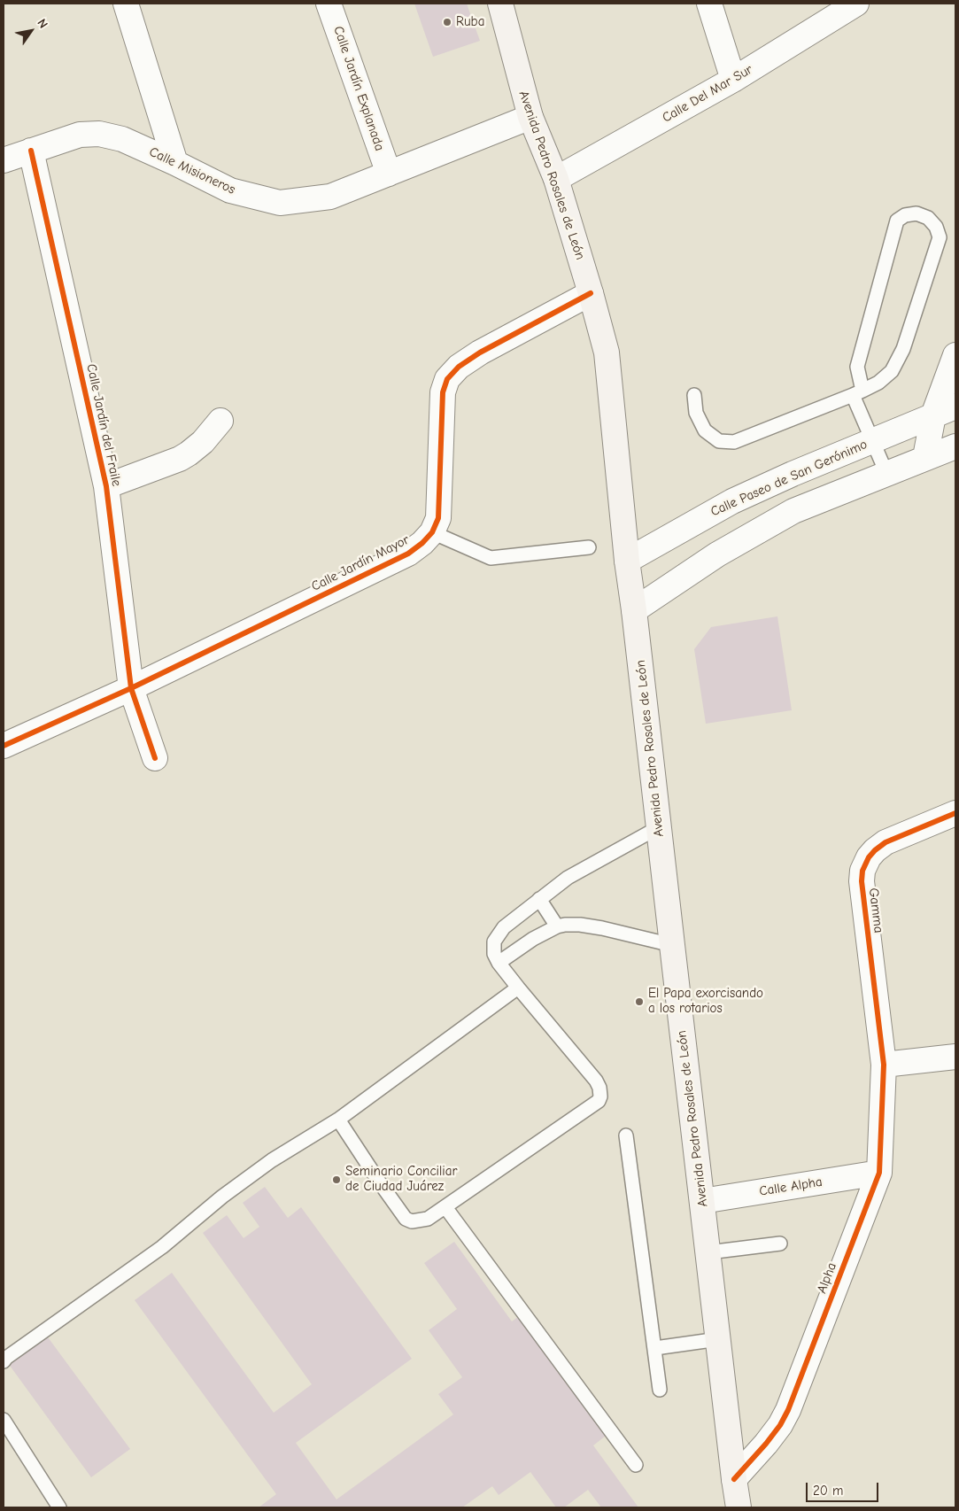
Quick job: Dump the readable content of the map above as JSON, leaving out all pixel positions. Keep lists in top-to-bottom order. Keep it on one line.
{"streets":{"main road":["Avenida Pedro Rosales de León"],"street":["Calle Jardín Explanada","Calle Del Mar Sur","Calle Misioneros","Calle Jardín del Fraile","Calle Paseo de San Gerónimo","Calle Jardín Mayor","Gamma","Calle Alpha","Alpha"]},"crossings":[["Calle Jardín Explanada","Calle Misioneros"],["Calle Del Mar Sur","Avenida Pedro Rosales de León"],["Calle Misioneros","Avenida Pedro Rosales de León"],["Calle Misioneros","Calle Jardín del Fraile"],["Avenida Pedro Rosales de León","Calle Paseo de San Gerónimo"],["Avenida Pedro Rosales de León","Calle Jardín Mayor"],["Avenida Pedro Rosales de León","Calle Alpha"],["Avenida Pedro Rosales de León","Alpha"],["Calle Jardín del Fraile","Calle Jardín Mayor"],["Gamma","Alpha"],["Calle Alpha","Alpha"]],"places":["Ruba","El Papa exorcisando a los rotarios","Seminario Conciliar de Ciudad Juárez"],"scale_bar":"20 m","north":"top right"}
